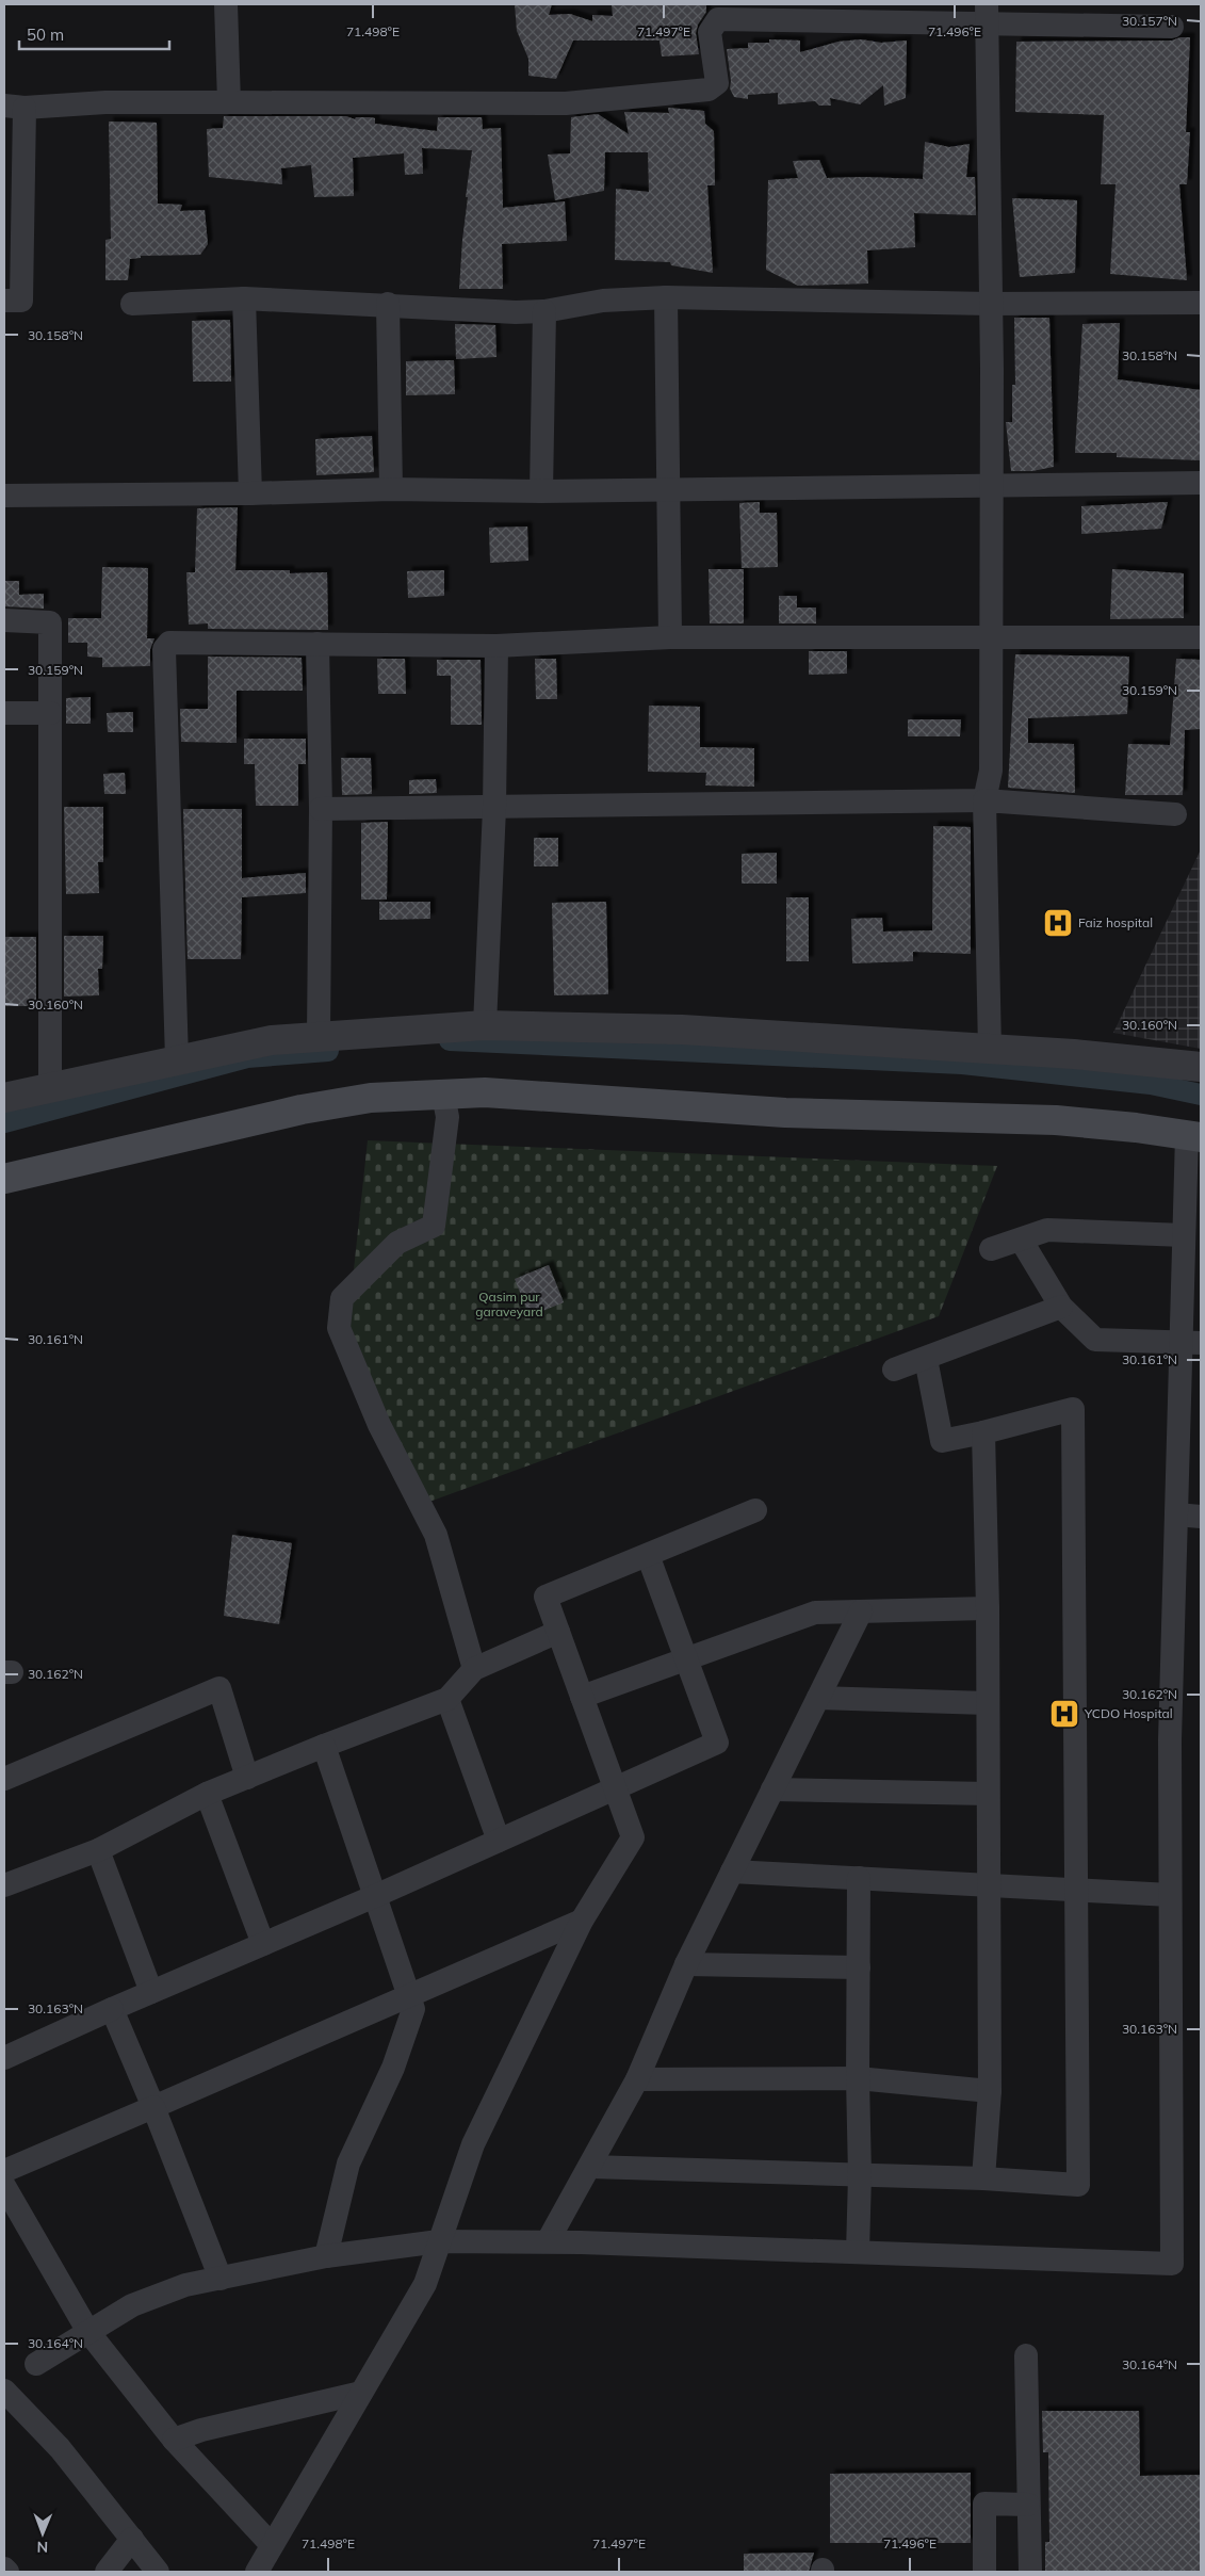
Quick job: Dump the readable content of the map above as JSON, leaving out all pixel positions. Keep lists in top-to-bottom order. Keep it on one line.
{"parks":["Qasim pur garaveyard"],"places":{"hospital":["Faiz hospital","YCDO Hospital"]},"scale_bar":"50 m","north":"bottom","coordinates":["30.157°N","71.498°E","71.497°E","71.496°E","30.158°N","30.159°N","30.160°N","30.161°N","30.162°N","30.163°N","30.164°N"]}
